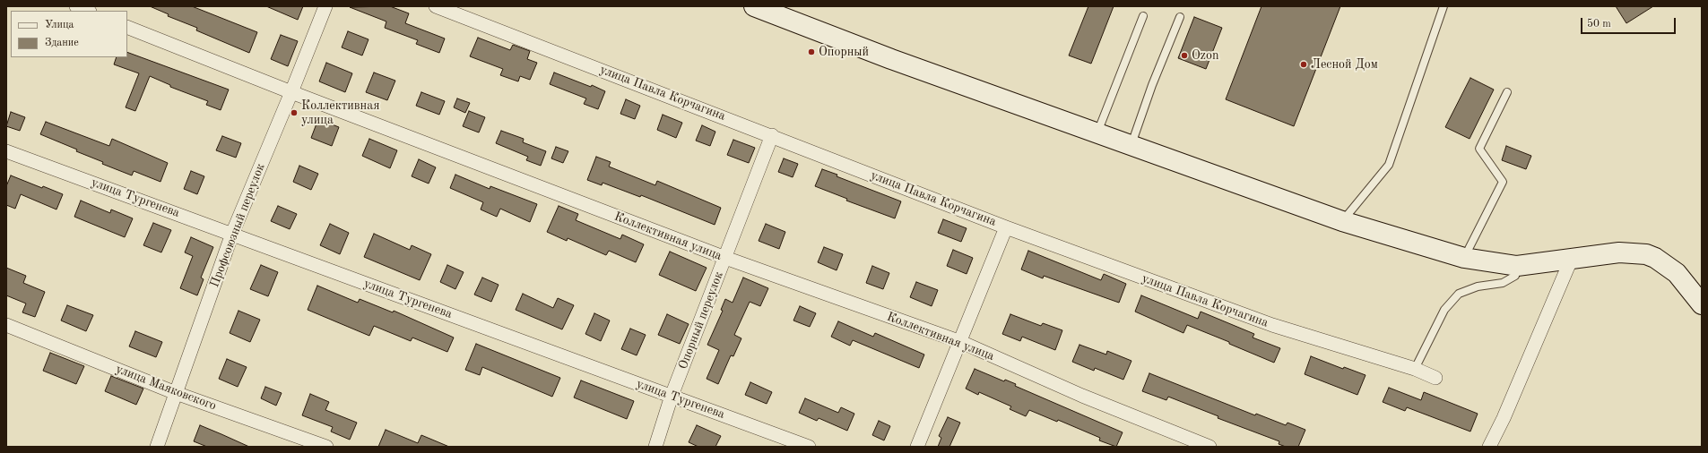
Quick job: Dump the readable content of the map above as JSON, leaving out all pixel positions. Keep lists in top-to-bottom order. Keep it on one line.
{"streets":{"street":["улица Павла Корчагина","улица Тургенева","Профсоюзный переулок","Коллективная улица","Опорный переулок","улица Маяковского"]},"crossings":[["улица Павла Корчагина","Опорный переулок"],["улица Тургенева","Профсоюзный переулок"],["улица Тургенева","Опорный переулок"],["Профсоюзный переулок","Коллективная улица"],["Профсоюзный переулок","улица Маяковского"],["Коллективная улица","Опорный переулок"]],"places":["Опорный","Ozon","Лесной Дом","Коллективная улица"],"legend":["Улица","Здание"],"scale_bar":"50 m"}
